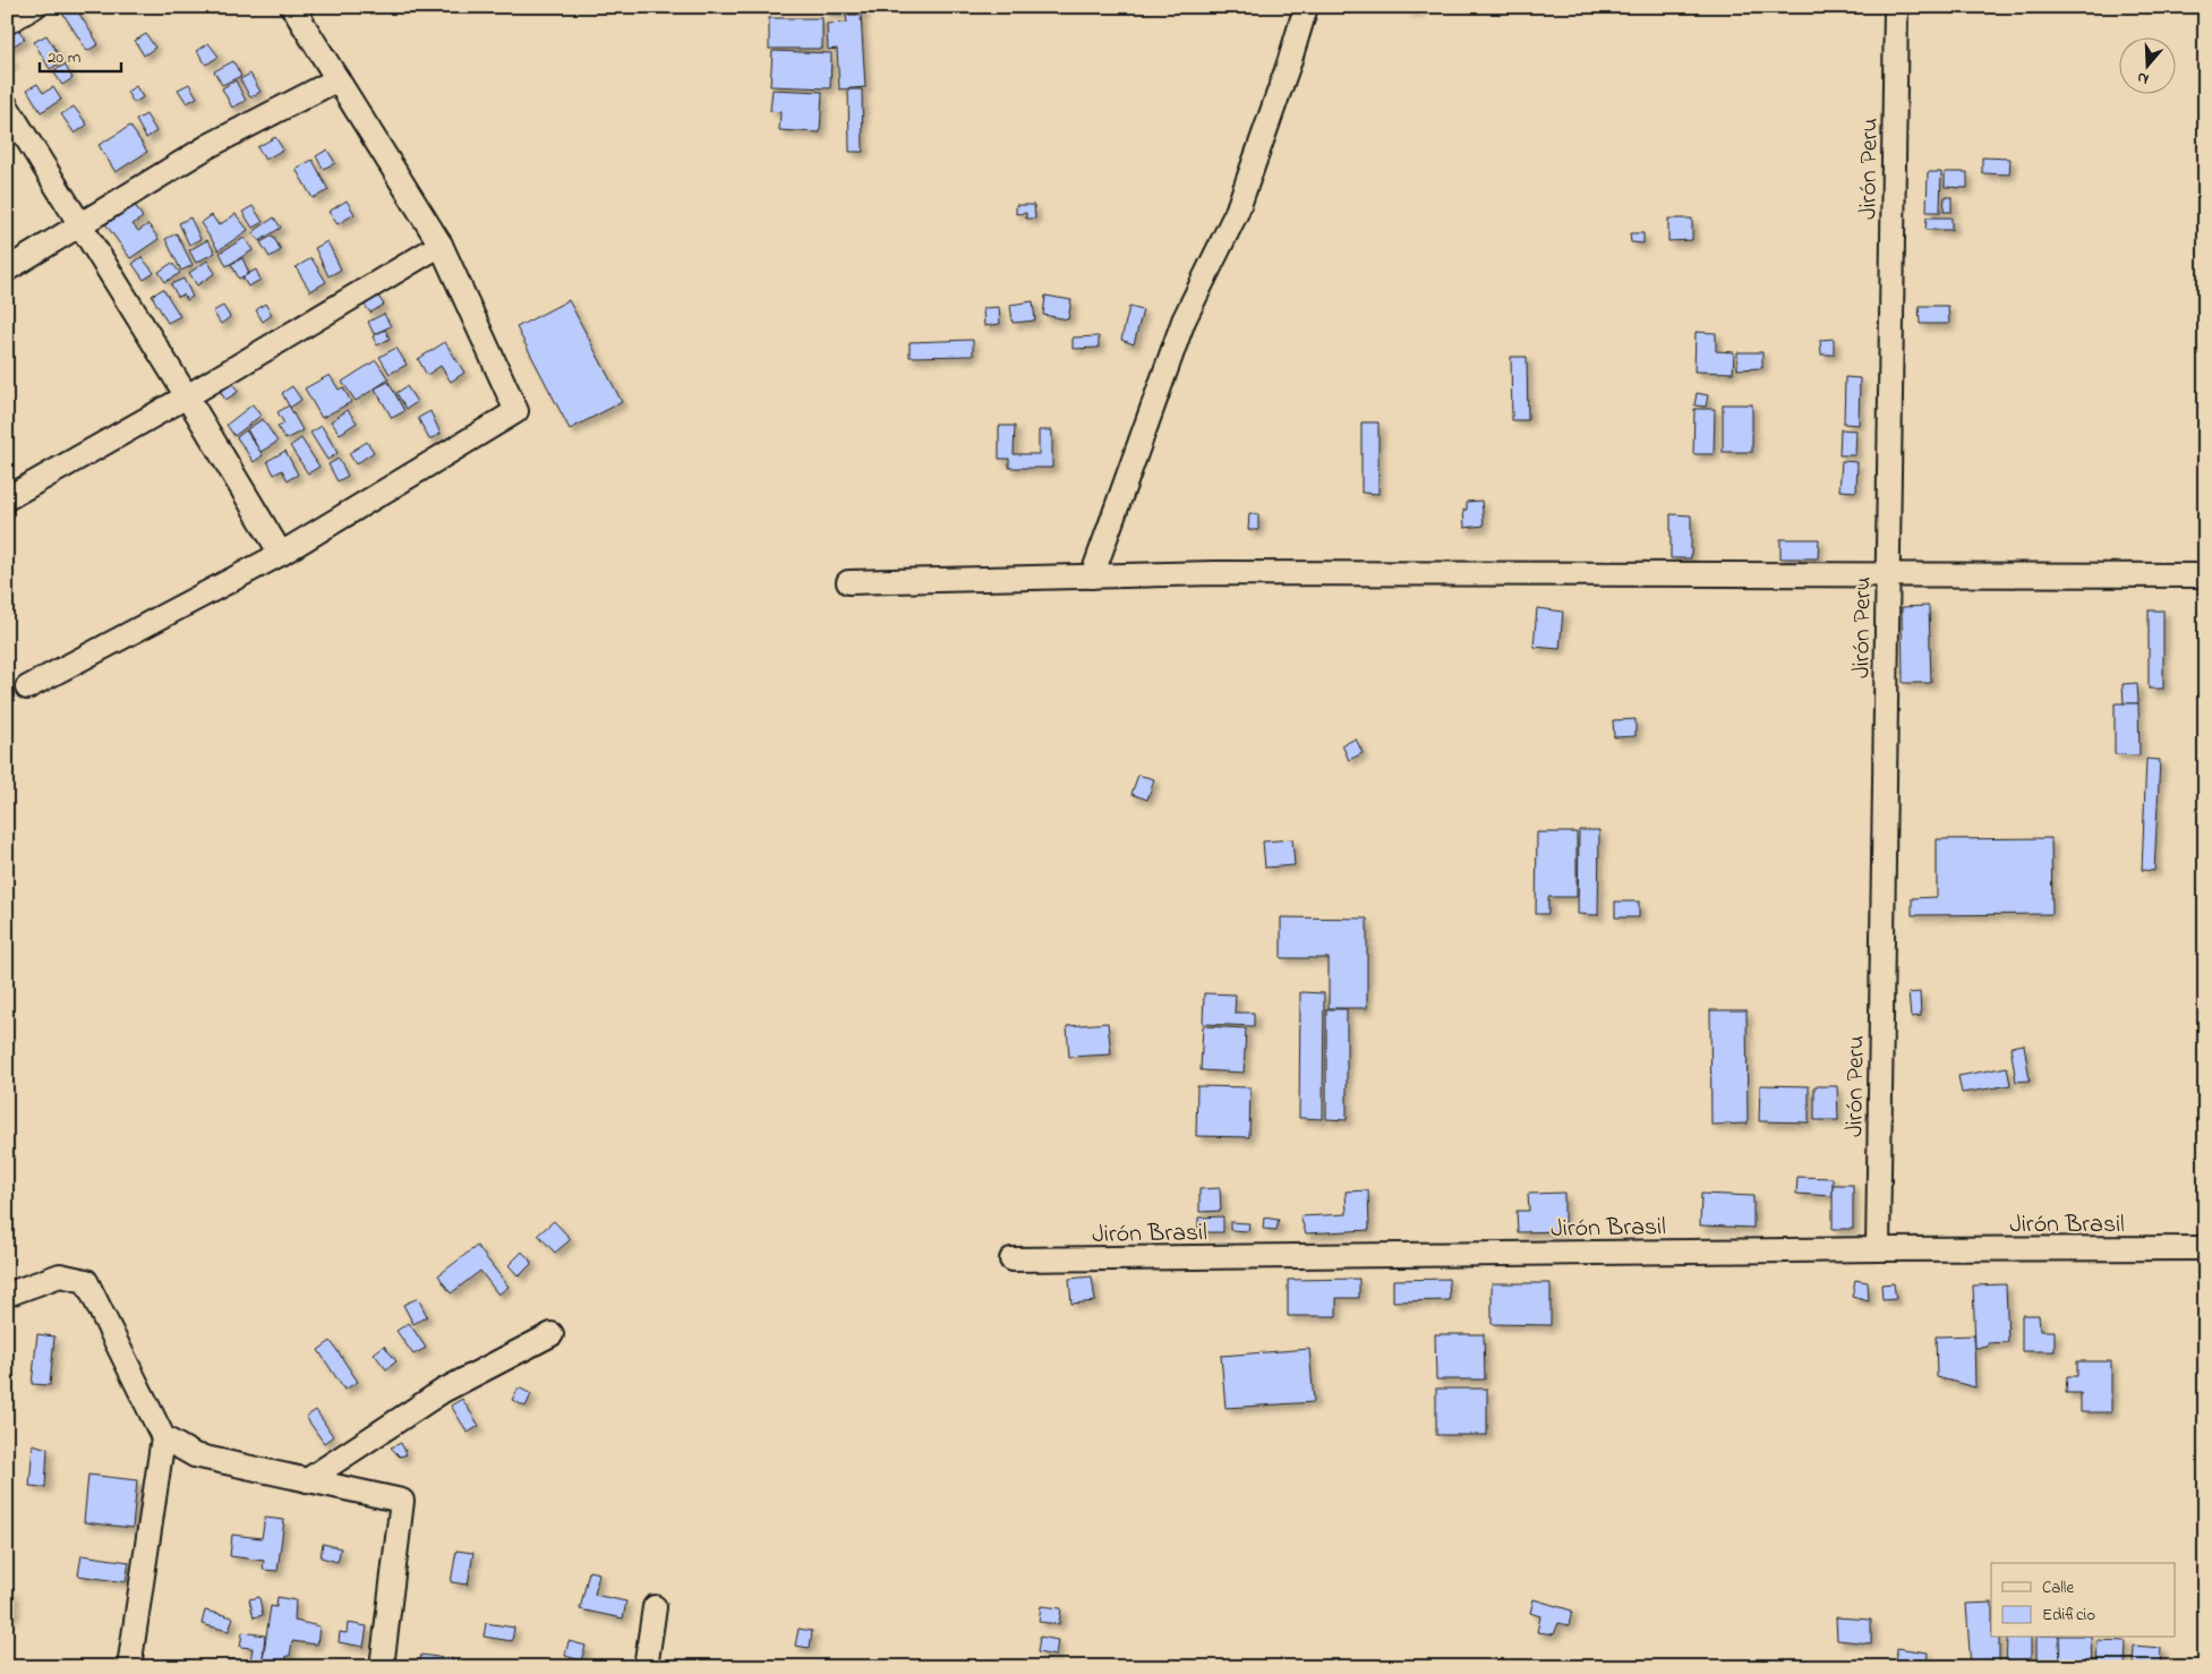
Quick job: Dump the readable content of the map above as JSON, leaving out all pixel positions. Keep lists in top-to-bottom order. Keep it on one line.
{"streets":{"street":["Jirón Peru","Jirón Brasil"]},"crossings":[["Jirón Peru","Jirón Brasil"]],"legend":["Calle","Edificio"],"scale_bar":"20 m","north":"bottom"}
